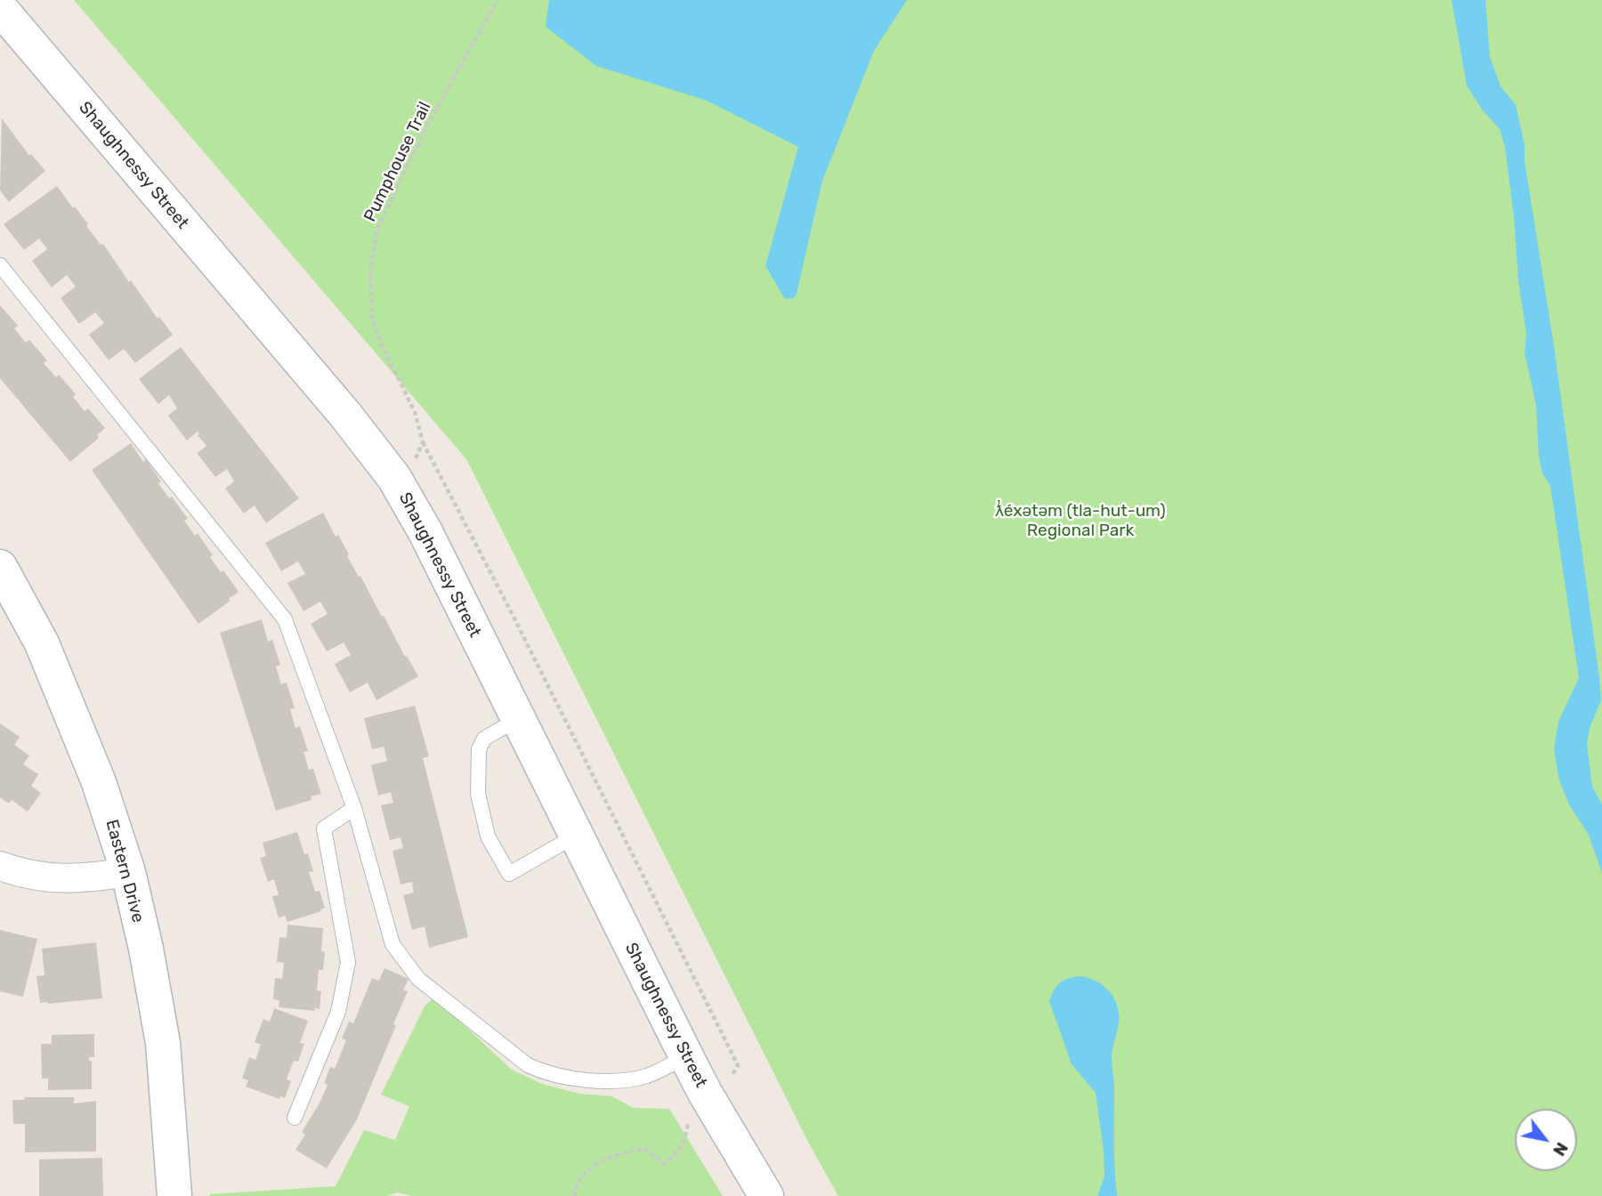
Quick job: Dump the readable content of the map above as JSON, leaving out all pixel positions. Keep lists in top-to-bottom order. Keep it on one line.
{"streets":{"main road":["Shaughnessy Street","Eastern Drive"],"path":["Pumphouse Trail"]},"parks":["ƛ̓éxətəm (tla-hut-um) Regional Park"],"north":"bottom right"}
